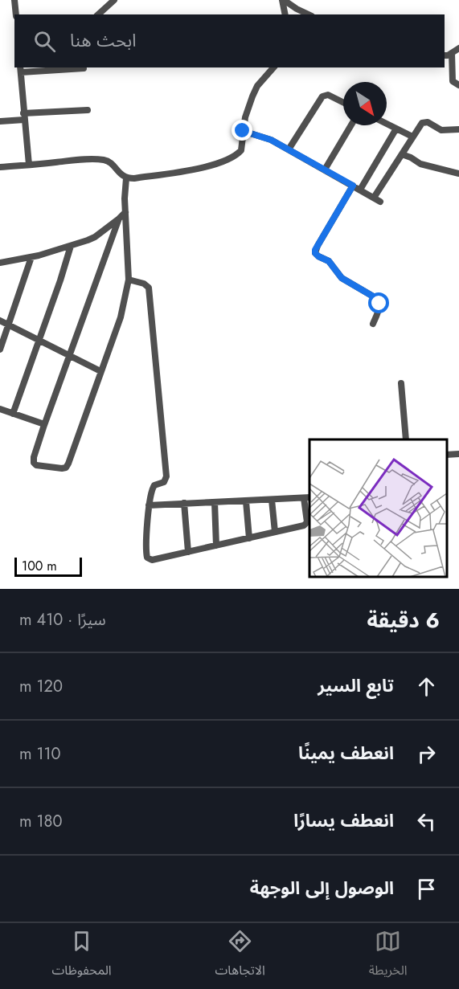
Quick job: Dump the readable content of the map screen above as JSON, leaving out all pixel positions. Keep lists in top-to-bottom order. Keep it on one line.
{"scale_bar":"100 m","north":"bottom right","page":{"search":"ابحث هنا","scale":"100 m","heading":["6 دقيقة","سيرًا · 410 m"],"list":[["تابع السير","120 m"],["انعطف يمينًا","110 m"],["انعطف يسارًا","180 m"],"الوصول إلى الوجهة"],"nav":["الخريطة","الاتجاهات","المحفوظات"]}}
